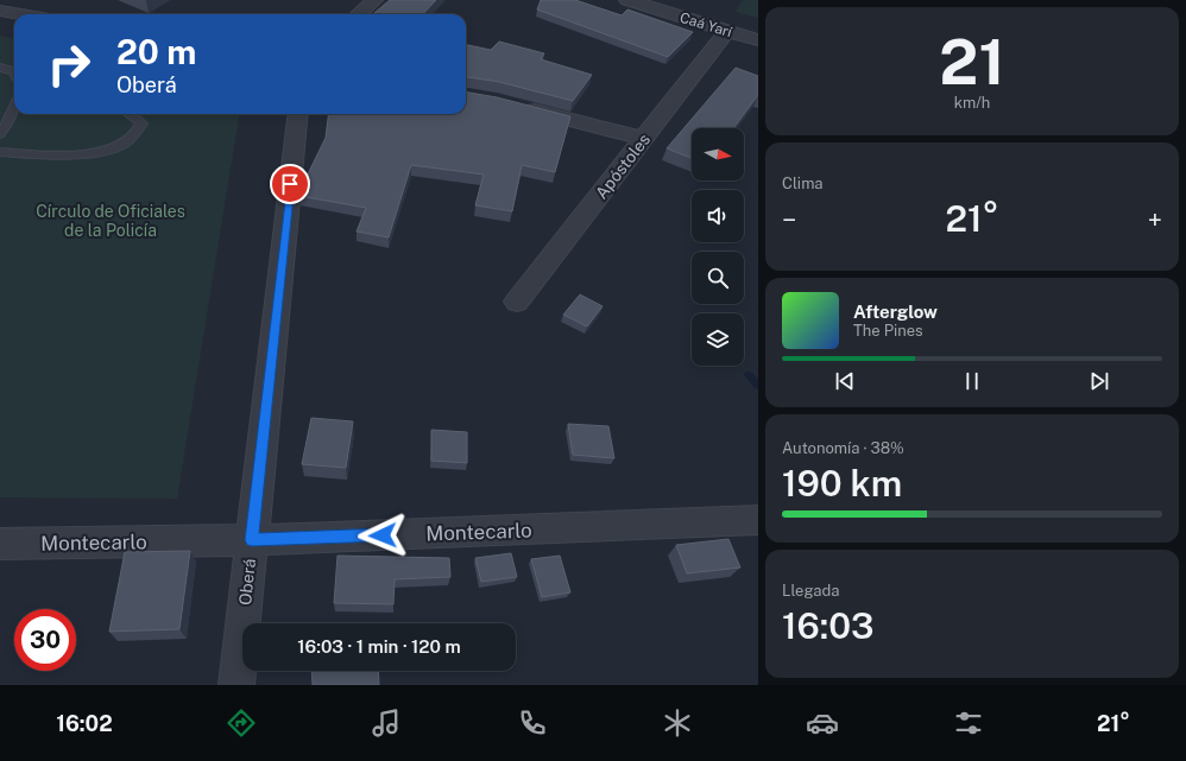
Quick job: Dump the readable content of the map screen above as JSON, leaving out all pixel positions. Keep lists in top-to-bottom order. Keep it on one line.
{"streets":{"street":["Caá Yarí","Apóstoles","Montecarlo","Oberá"]},"crossings":[["Caá Yarí","Apóstoles"],["Montecarlo","Oberá"]],"parks":["Círculo de Oficiales de la Policía"],"north":"right","page":{"tile":[["21","km/h"],"Clima",["Autonomía · 38%","190 km"],["Llegada","16:03"]],"turn":["20 m","Oberá"],"heat":["−","21°","+"],"song":["Afterglow","The Pines"],"limit":"30","trip":"16:03 · 1 min · 120 m","tabs":["16:02","21°"]}}
